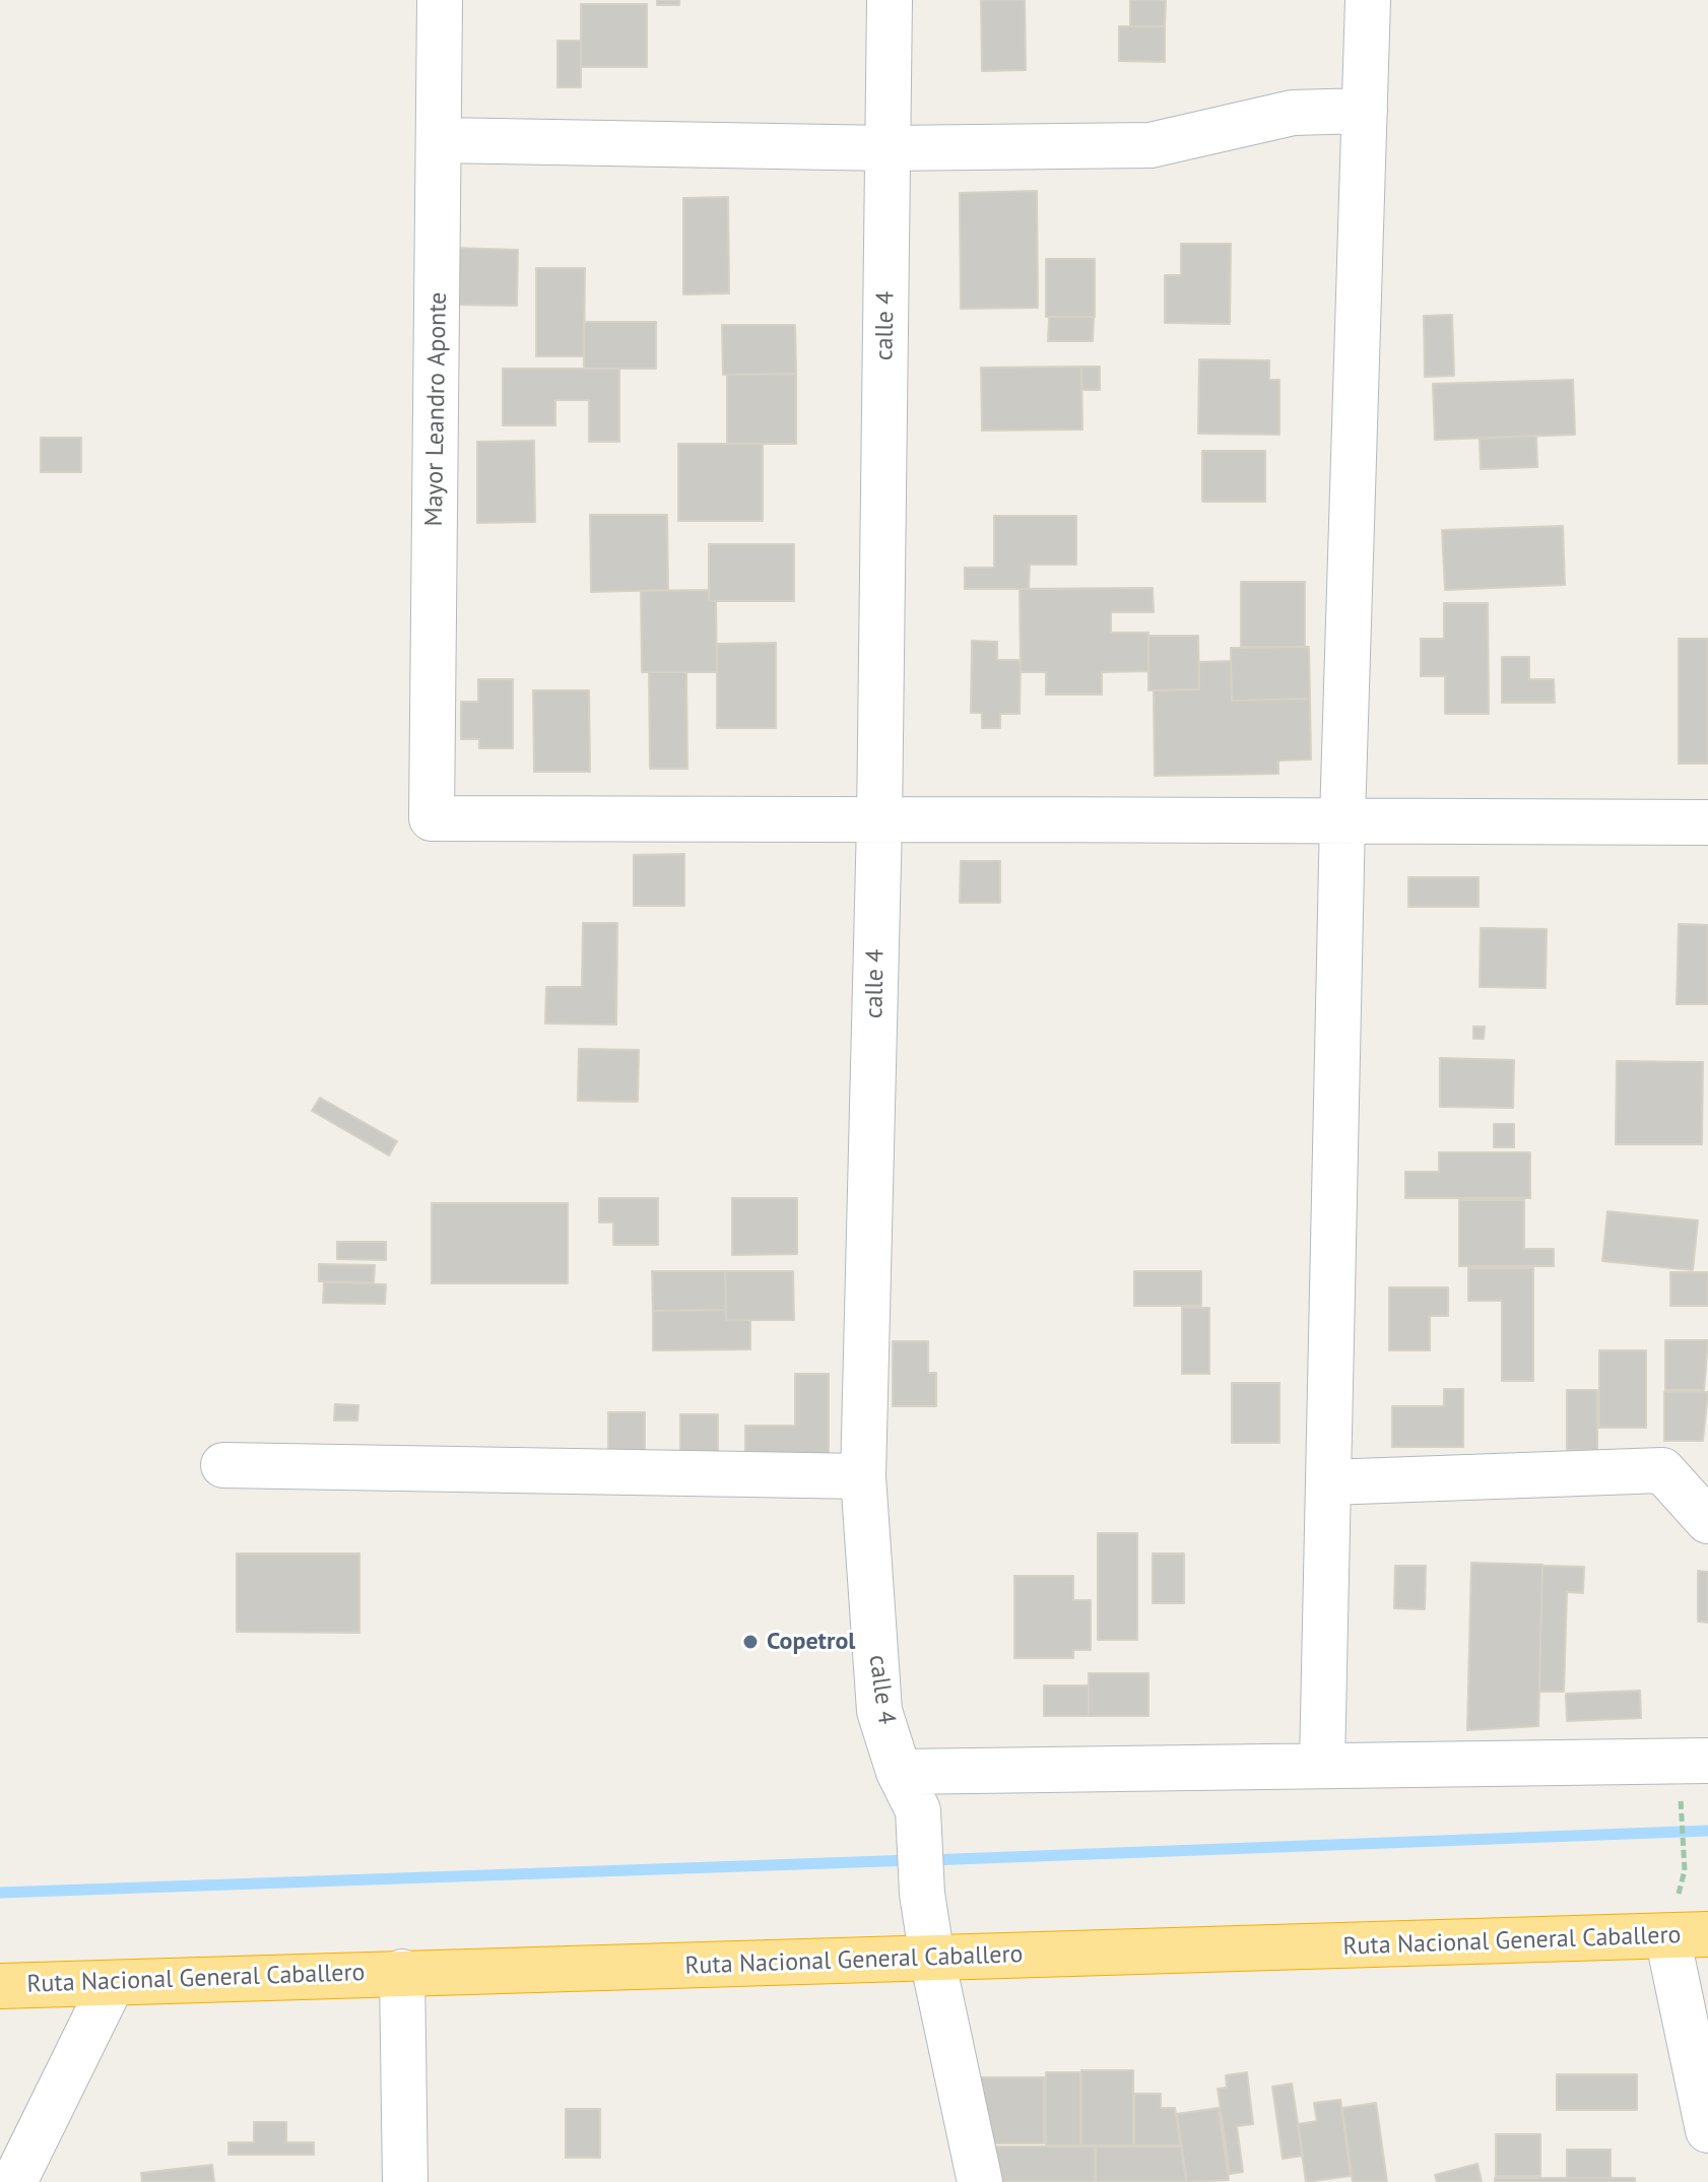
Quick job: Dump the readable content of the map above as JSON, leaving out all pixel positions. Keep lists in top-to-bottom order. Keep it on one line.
{"streets":{"highway":["Ruta Nacional General Caballero"],"street":["calle 4","Mayor Leandro Aponte"]},"crossings":[["calle 4","Mayor Leandro Aponte"],["calle 4","Ruta Nacional General Caballero"]],"places":["Copetrol"]}
